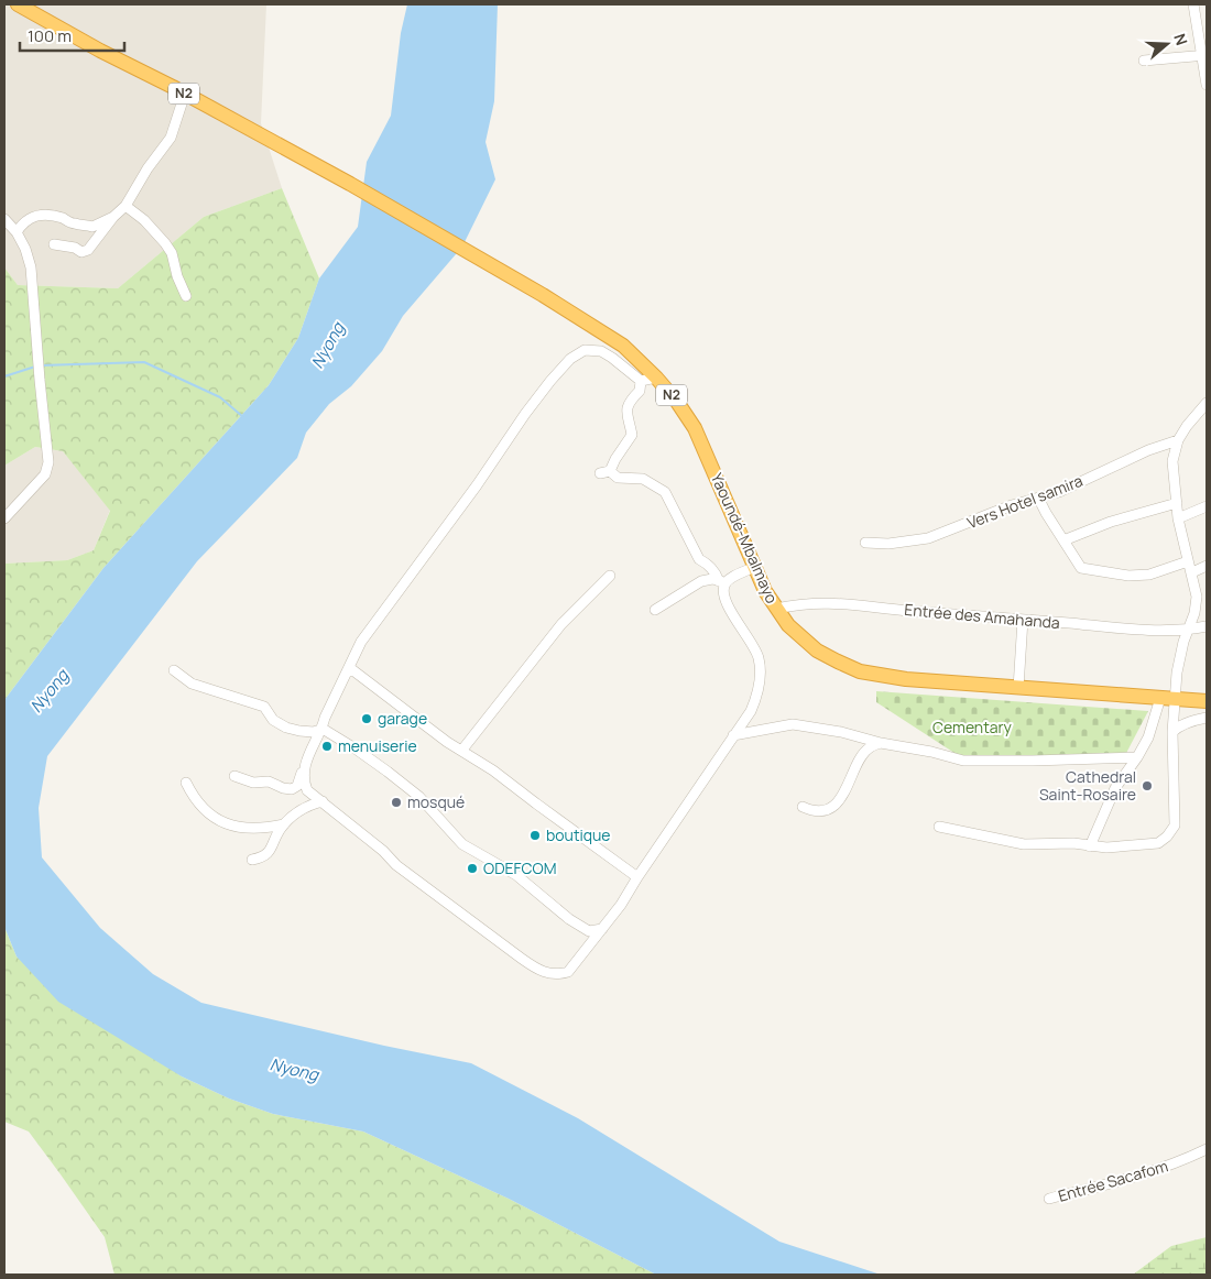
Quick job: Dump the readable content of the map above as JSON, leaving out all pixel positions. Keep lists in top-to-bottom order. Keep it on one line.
{"streets":{"highway":["N2","Yaoundé-Mbalmayo"],"street":["Vers Hotel samira","Entrée des Amahanda","Entrée Sacafom"]},"crossings":[["N2","Yaoundé-Mbalmayo"],["Yaoundé-Mbalmayo","Entrée des Amahanda"]],"water":["Nyong"],"parks":["Cementary"],"places":["garage","menuiserie","Cathedral Saint-Rosaire","mosqué","boutique","ODEFCOM"],"scale_bar":"100 m","north":"right"}
